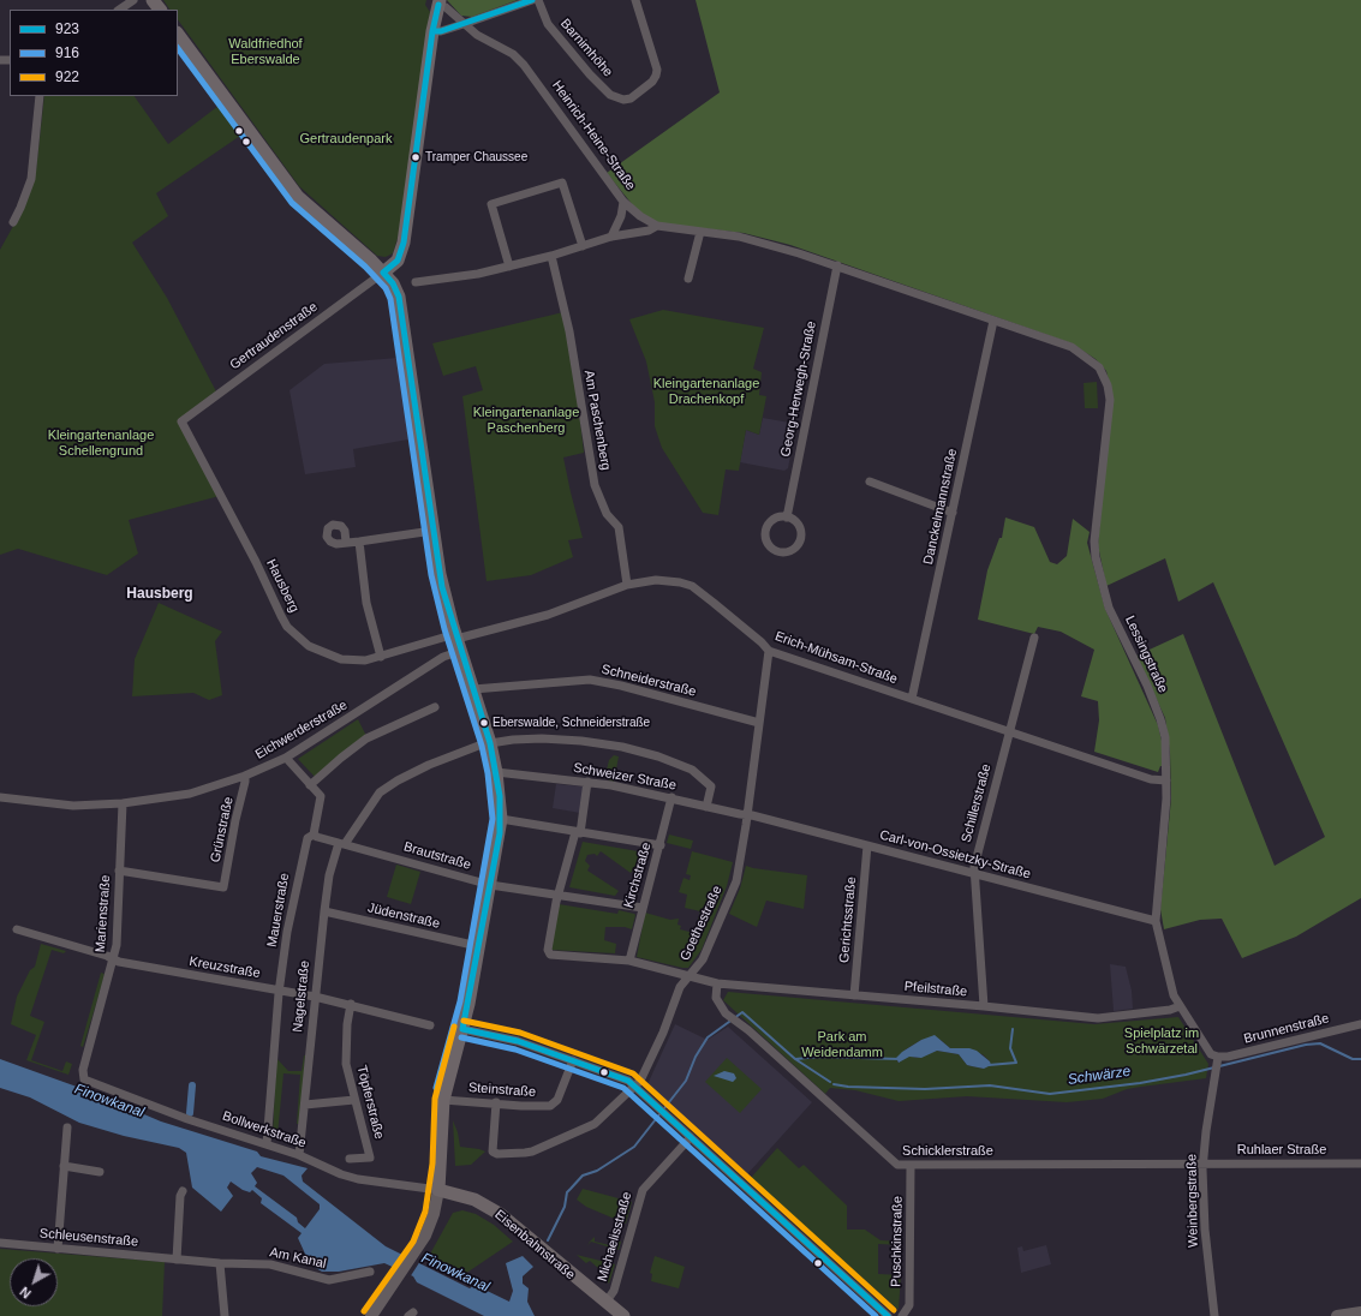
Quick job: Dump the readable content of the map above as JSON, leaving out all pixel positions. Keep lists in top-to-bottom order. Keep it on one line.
{"streets":{"main road":["Eisenbahnstraße"],"street":["Barnimhöhe","Heinrich-Heine-Straße","Gertraudenstraße","Georg-Herwegh-Straße","Am Paschenberg","Danckelmannstraße","Hausberg","Lessingstraße","Erich-Mühsam-Straße","Schneiderstraße","Eichwerderstraße","Schweizer Straße","Schillerstraße","Grünstraße","Carl-von-Ossietzky-Straße","Brautstraße","Kirchstraße","Mauerstraße","Marienstraße","Jüdenstraße","Gerichtsstraße","Goethestraße","Kreuzstraße","Pfeilstraße","Nagelstraße","Brunnenstraße","Steinstraße","Töpferstraße","Bollwerkstraße","Ruhlaer Straße","Schicklerstraße","Weinbergstraße","Michaelisstraße","Schleusenstraße","Puschkinstraße","Am Kanal"]},"crossings":[["Heinrich-Heine-Straße","Georg-Herwegh-Straße"],["Heinrich-Heine-Straße","Danckelmannstraße"],["Heinrich-Heine-Straße","Lessingstraße"],["Gertraudenstraße","Hausberg"],["Am Paschenberg","Erich-Mühsam-Straße"],["Danckelmannstraße","Lessingstraße"],["Danckelmannstraße","Erich-Mühsam-Straße"],["Hausberg","Erich-Mühsam-Straße"],["Hausberg","Eichwerderstraße"],["Lessingstraße","Erich-Mühsam-Straße"],["Lessingstraße","Carl-von-Ossietzky-Straße"],["Lessingstraße","Pfeilstraße"],["Lessingstraße","Brunnenstraße"],["Lessingstraße","Weinbergstraße"],["Erich-Mühsam-Straße","Eichwerderstraße"],["Erich-Mühsam-Straße","Schillerstraße"],["Erich-Mühsam-Straße","Goethestraße"],["Schneiderstraße","Goethestraße"],["Eichwerderstraße","Grünstraße"],["Eichwerderstraße","Mauerstraße"],["Eichwerderstraße","Marienstraße"],["Schweizer Straße","Carl-von-Ossietzky-Straße"],["Schweizer Straße","Kirchstraße"],["Schweizer Straße","Goethestraße"],["Schweizer Straße","Nagelstraße"],["Schillerstraße","Carl-von-Ossietzky-Straße"],["Schillerstraße","Pfeilstraße"],["Grünstraße","Marienstraße"],["Carl-von-Ossietzky-Straße","Gerichtsstraße"],["Carl-von-Ossietzky-Straße","Goethestraße"],["Brautstraße","Kirchstraße"],["Brautstraße","Mauerstraße"],["Brautstraße","Pfeilstraße"],["Brautstraße","Nagelstraße"],["Kirchstraße","Pfeilstraße"],["Mauerstraße","Kreuzstraße"],["Mauerstraße","Bollwerkstraße"],["Marienstraße","Kreuzstraße"],["Marienstraße","Bollwerkstraße"],["Jüdenstraße","Nagelstraße"],["Gerichtsstraße","Pfeilstraße"],["Goethestraße","Pfeilstraße"],["Goethestraße","Steinstraße"],["Kreuzstraße","Nagelstraße"],["Kreuzstraße","Töpferstraße"],["Pfeilstraße","Schicklerstraße"],["Nagelstraße","Bollwerkstraße"],["Brunnenstraße","Weinbergstraße"],["Bollwerkstraße","Eisenbahnstraße"],["Ruhlaer Straße","Schicklerstraße"],["Ruhlaer Straße","Weinbergstraße"],["Schicklerstraße","Weinbergstraße"],["Schicklerstraße","Puschkinstraße"],["Michaelisstraße","Eisenbahnstraße"],["Schleusenstraße","Am Kanal"]],"districts":["Hausberg"],"water":["Schwärze","Finowkanal"],"parks":["Waldfriedhof Eberswalde","Gertraudenpark","Kleingartenanlage Drachenkopf","Kleingartenanlage Paschenberg","Kleingartenanlage Schellengrund","Spielplatz im Schwärzetal","Park am Weidendamm"],"places":["Tramper Chaussee","Eberswalde, Schneiderstraße"],"lines":["transit line 923","transit line 916","transit line 922"],"legend":["923","916","922"],"north":"bottom left"}
